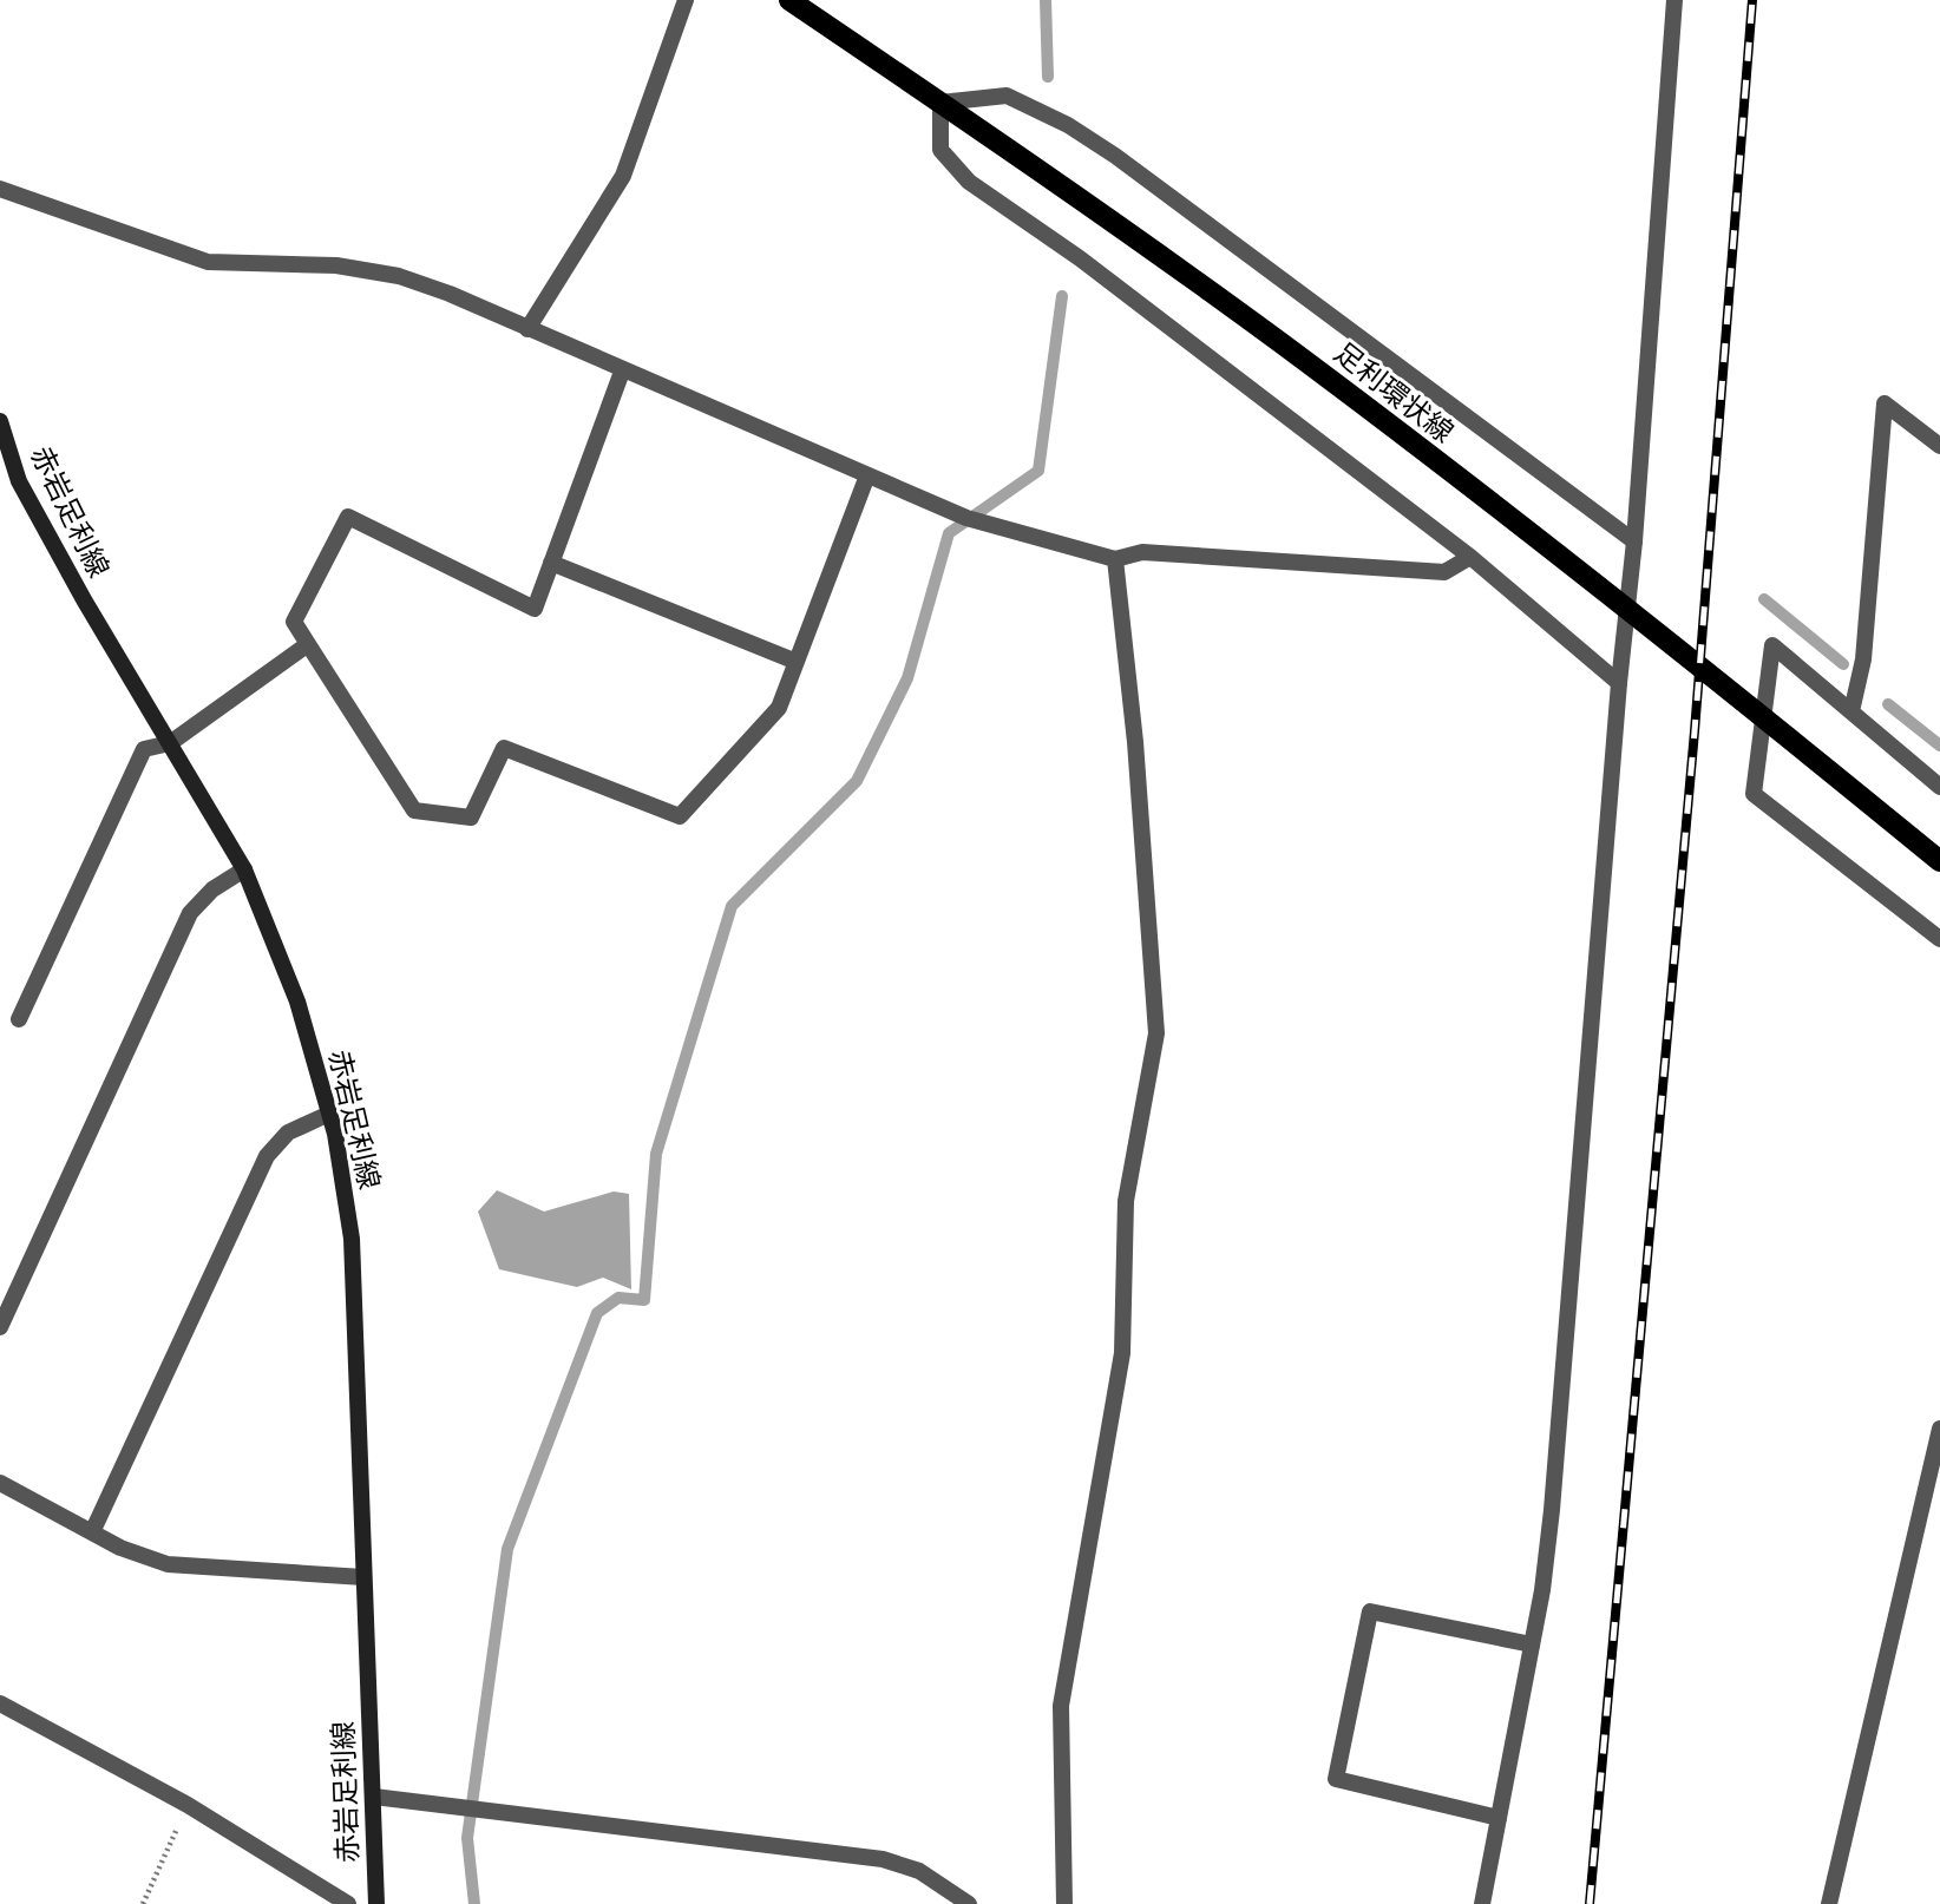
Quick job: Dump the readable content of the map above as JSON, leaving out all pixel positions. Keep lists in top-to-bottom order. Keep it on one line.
{"streets":{"main road":["足利環状線","赤岩足利線"]}}
